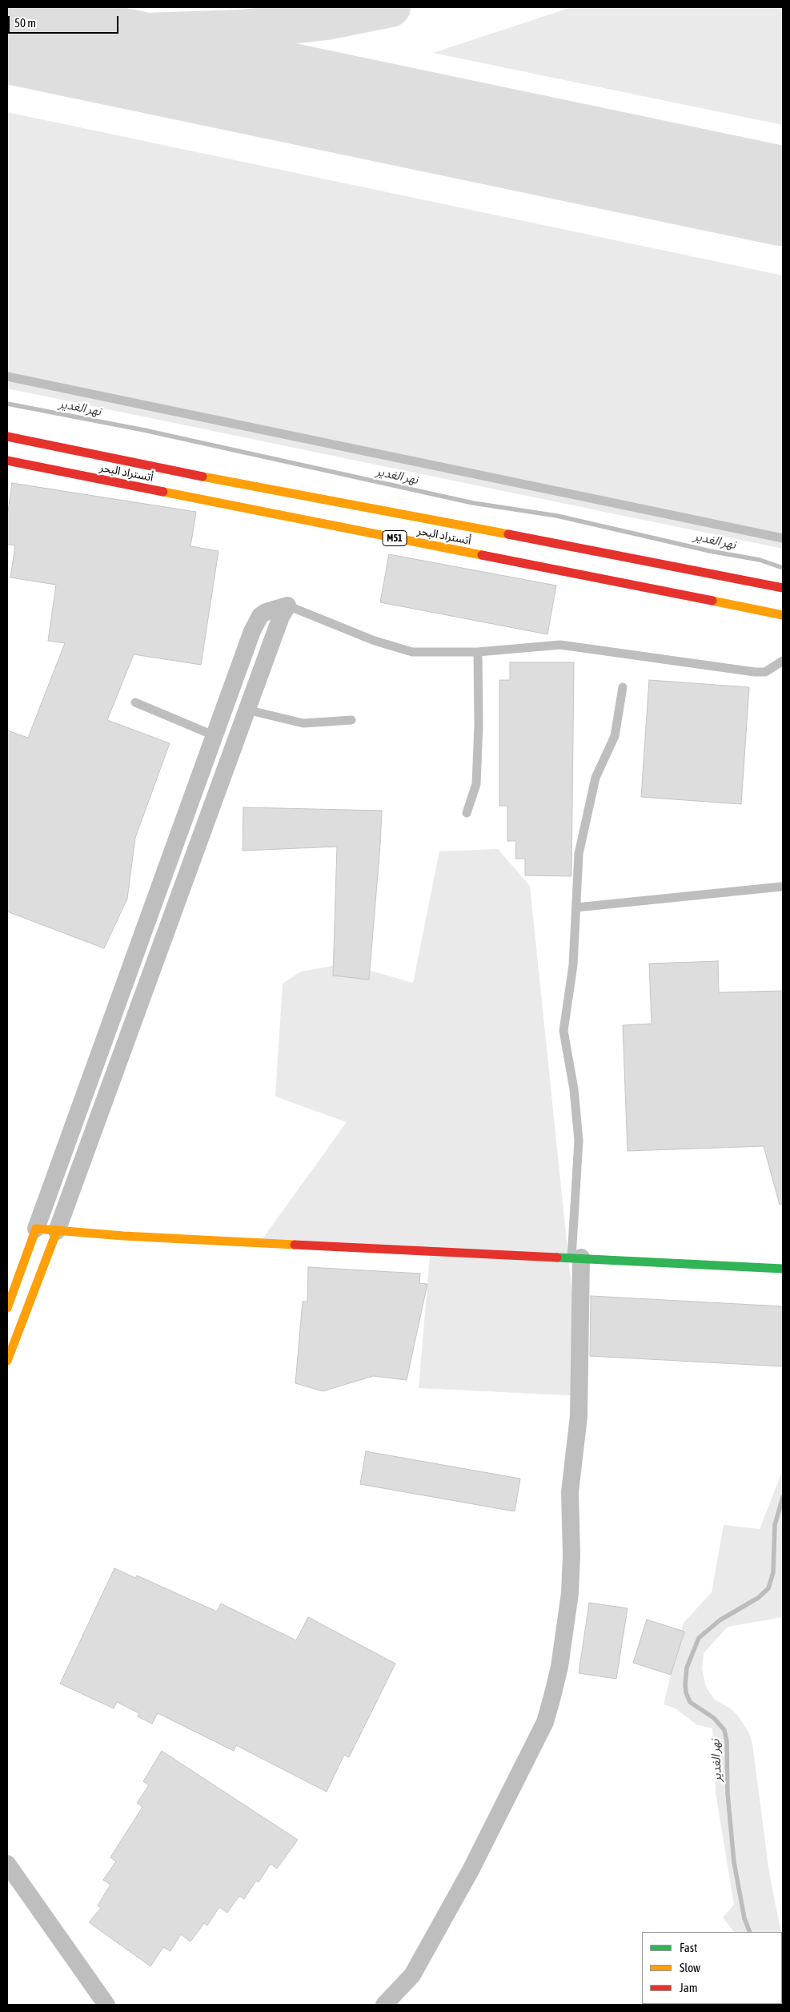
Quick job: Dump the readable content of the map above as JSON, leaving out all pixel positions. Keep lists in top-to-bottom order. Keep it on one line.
{"streets":{"main road":["أتستراد البحر","M51"]},"water":["نهر الغدير"],"legend":["Fast","Slow","Jam"],"scale_bar":"50 m"}
